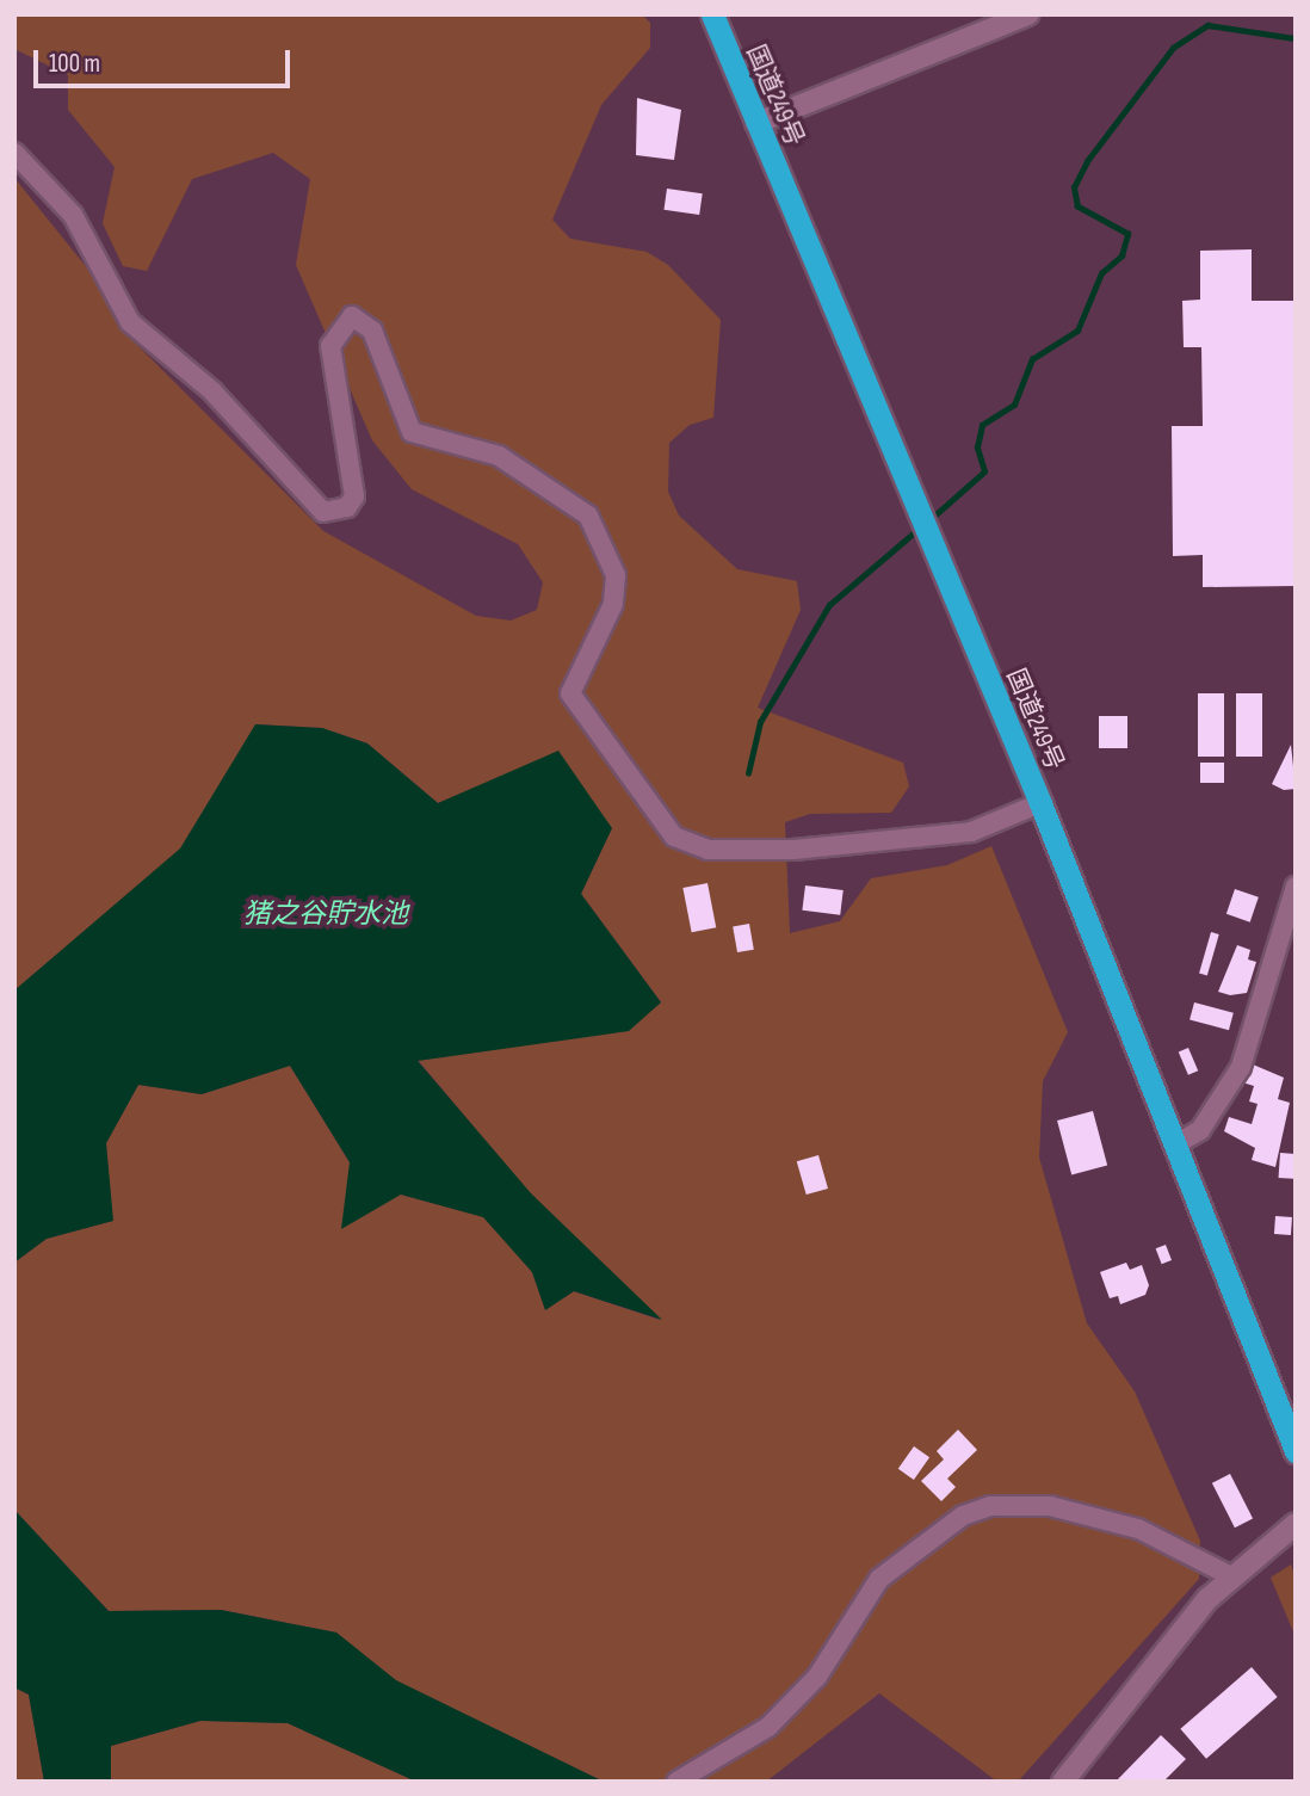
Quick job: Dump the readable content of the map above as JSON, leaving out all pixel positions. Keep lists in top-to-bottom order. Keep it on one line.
{"streets":{"highway":["国道249号"]},"water":["猪之谷貯水池"],"scale_bar":"100 m"}
